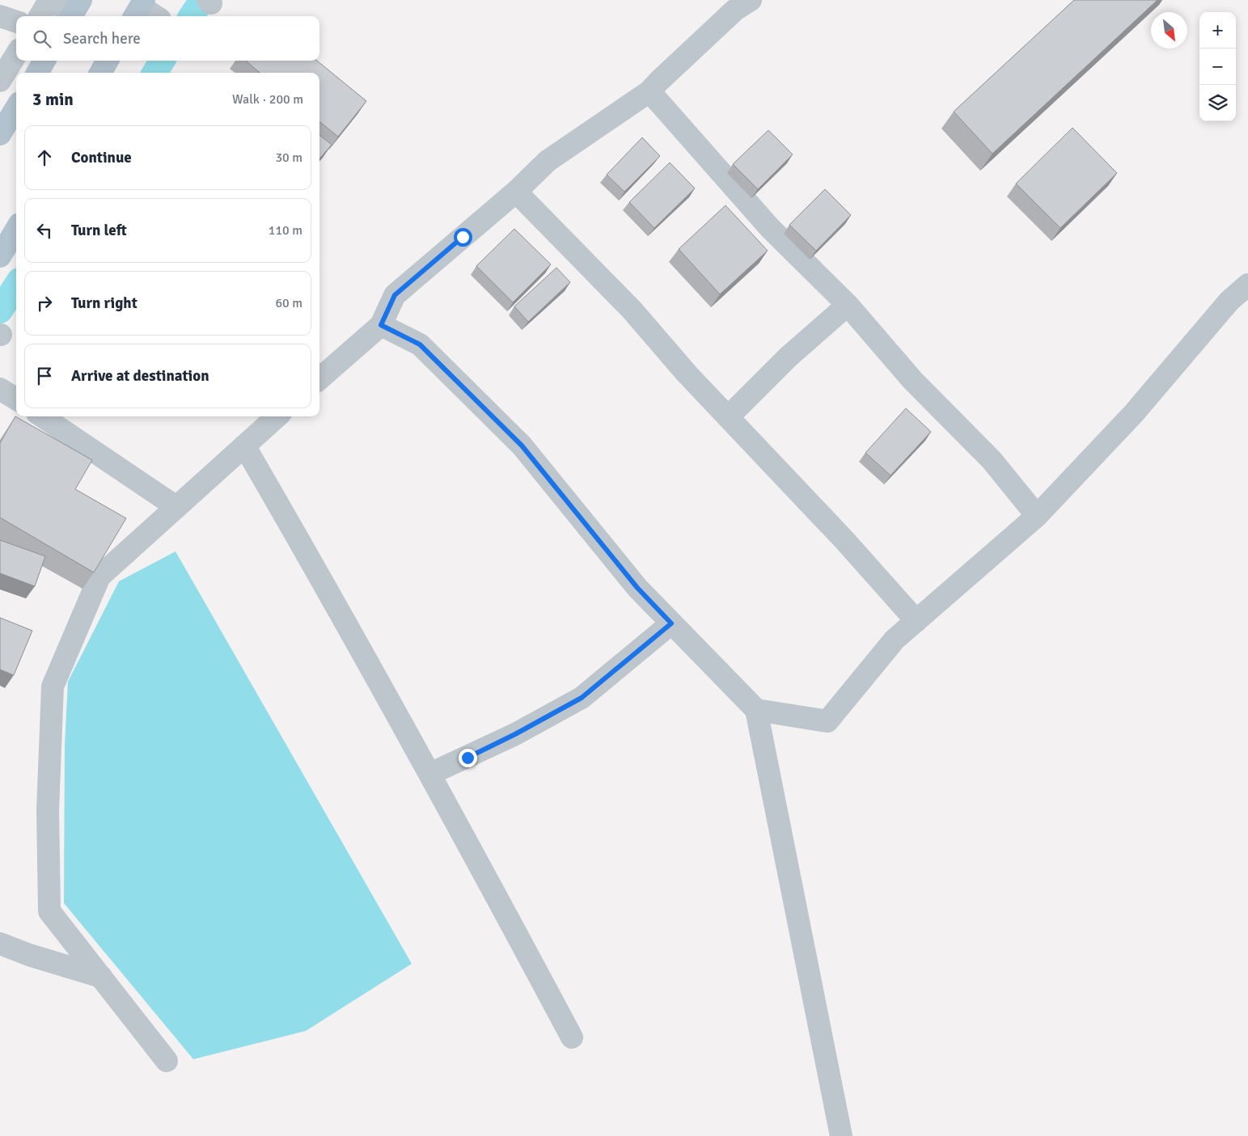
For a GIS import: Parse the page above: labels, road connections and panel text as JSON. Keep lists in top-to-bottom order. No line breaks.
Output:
{"north":"bottom right","page":{"map_buttons":["+","−"],"search":"Search here","heading":["3 min","Walk · 200 m"],"list":[["Continue","30 m"],["Turn left","110 m"],["Turn right","60 m"],"Arrive at destination"]}}
